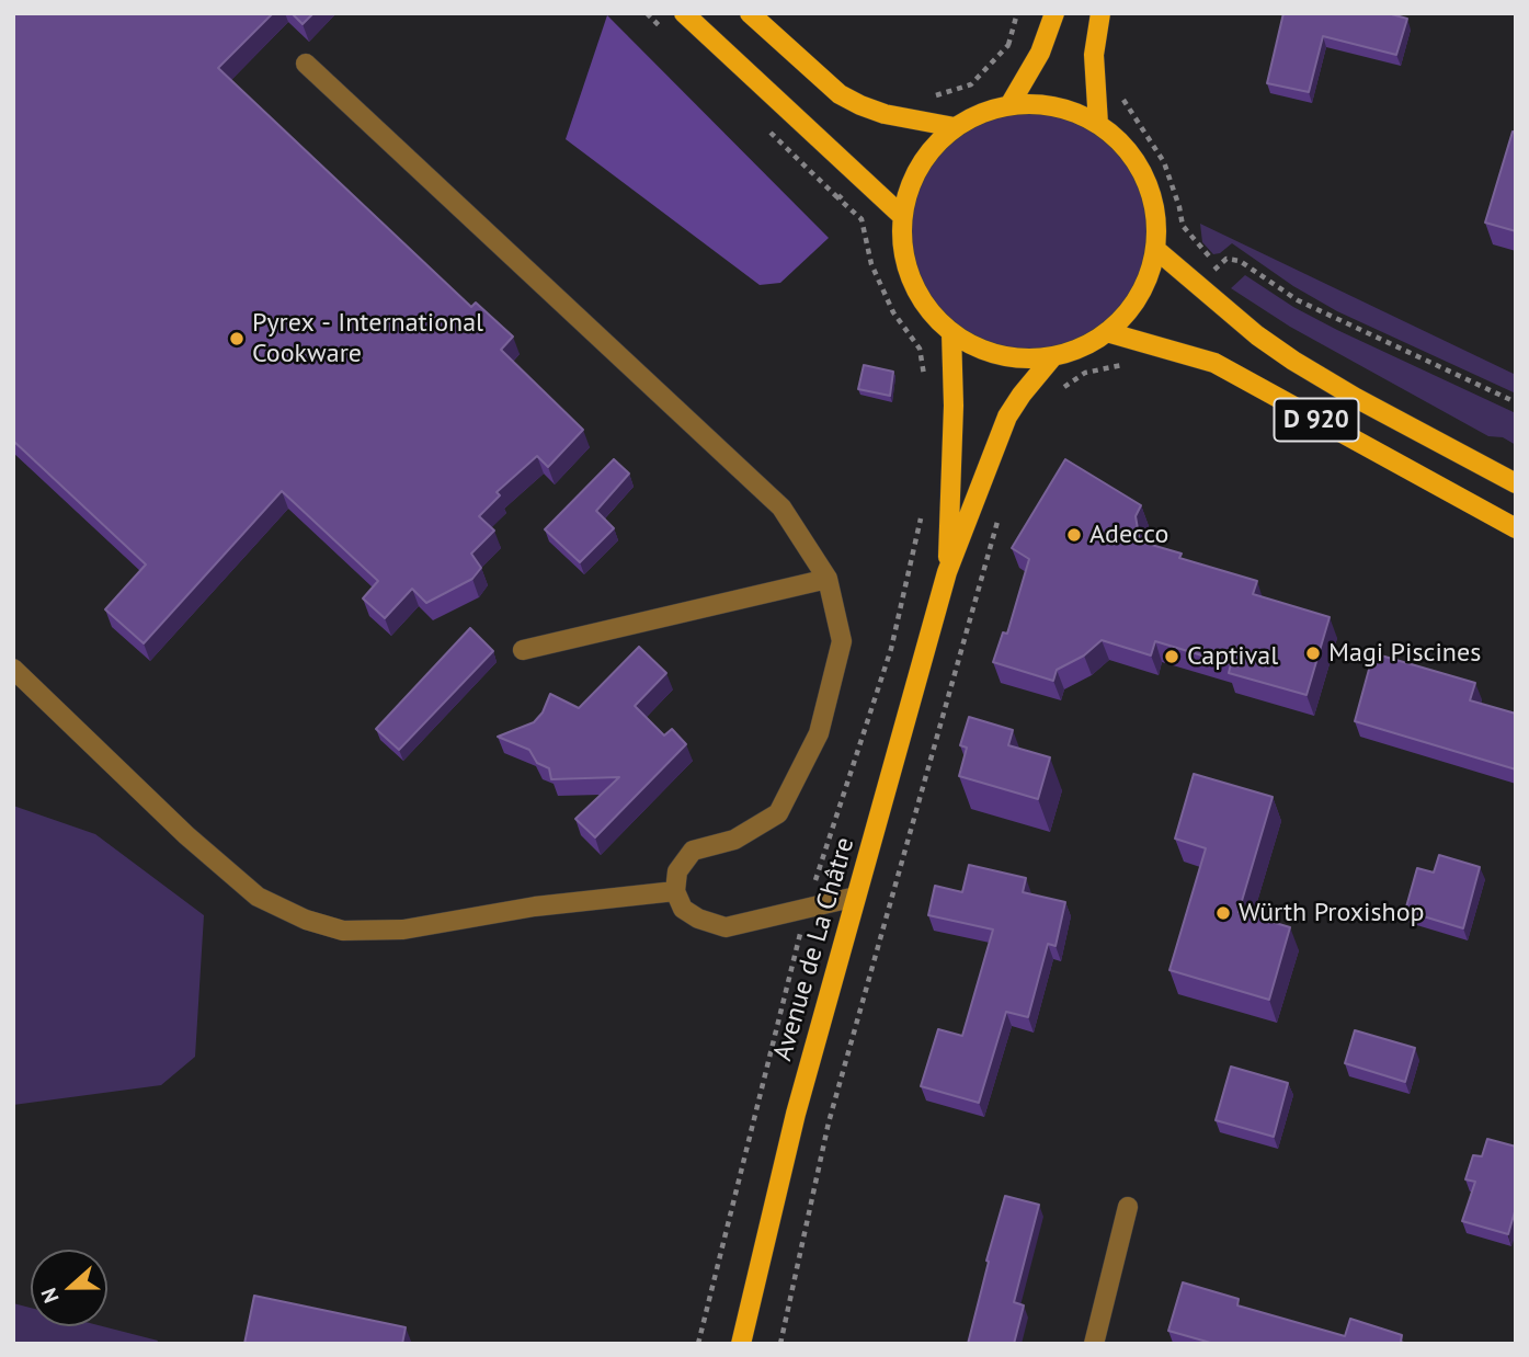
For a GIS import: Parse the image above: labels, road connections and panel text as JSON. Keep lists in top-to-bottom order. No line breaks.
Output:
{"streets":{"main road":["D 920","Avenue de La Châtre"]},"crossings":[["D 920","Avenue de La Châtre"]],"places":["Pyrex - International Cookware","Adecco","Magi Piscines","Captival","Würth Proxishop"],"north":"left"}
